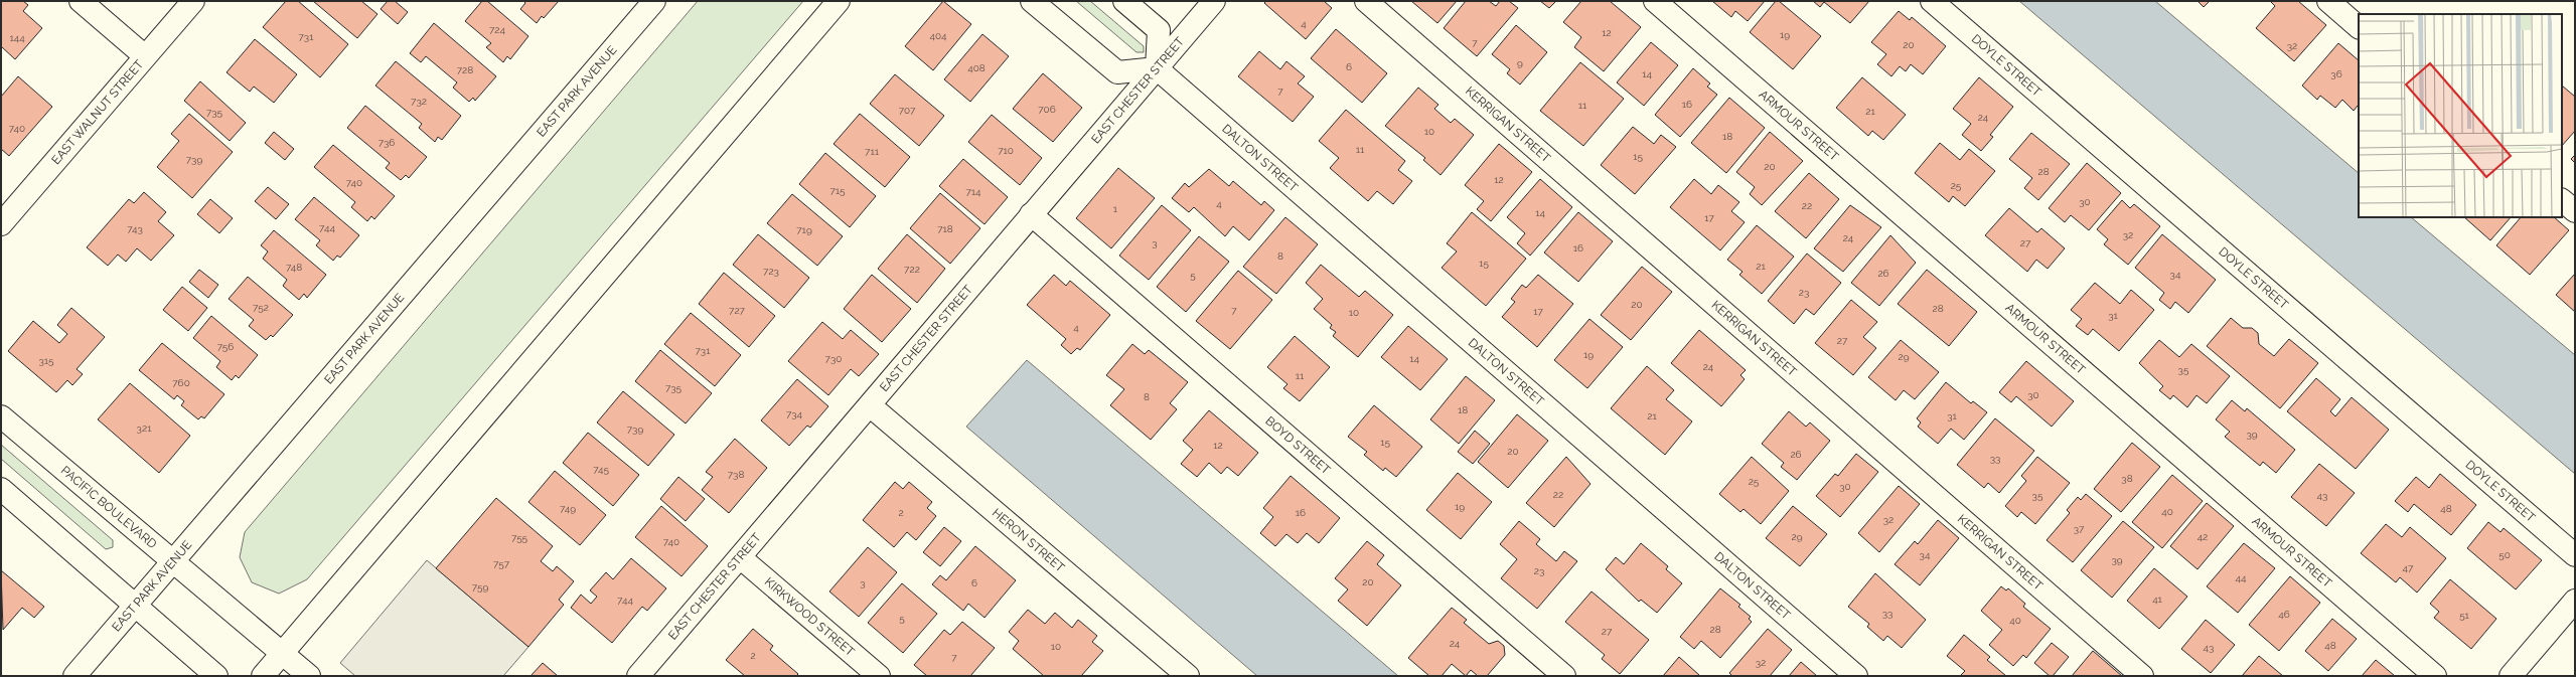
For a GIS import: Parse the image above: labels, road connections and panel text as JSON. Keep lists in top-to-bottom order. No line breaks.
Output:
{"streets":{"main road":["DOYLE STREET","EAST CHESTER STREET","EAST PARK AVENUE","EAST WALNUT STREET","KERRIGAN STREET","ARMOUR STREET","DALTON STREET","BOYD STREET","PACIFIC BOULEVARD","HERON STREET","KIRKWOOD STREET"]},"crossings":[["EAST CHESTER STREET","DALTON STREET"],["EAST CHESTER STREET","BOYD STREET"],["EAST CHESTER STREET","HERON STREET"],["EAST CHESTER STREET","KIRKWOOD STREET"],["EAST PARK AVENUE","PACIFIC BOULEVARD"]],"house_numbers":["4","724","12","19","404","731","144","7","20","32","9","6","408","728","14","36","7","732","16","11","706","707","21","735","24","740","10","18","736","11","710","711","15","739","20","28","12","740","25","715","714","30","4","22","1","14","17","744","743","718","719","32","24","3","27","16","8","15","21","748","722","723","26","34","5","23","20","752","28","727","7","17","10","31","4","27","756","731","19","29","730","14","315","24","35","11","760","735","30","8","18","734","21","31","321","739","39","15","12","20","26","33","745","738","38","25","30","22","35","43","19","749","48","40","2","16","32","37","29","42","755","740","34","50","39","757","47","23","44","20","3","6","759","41","744","33","46","51","5","40","28","27","24","48","10","43","2","7","32"]}
